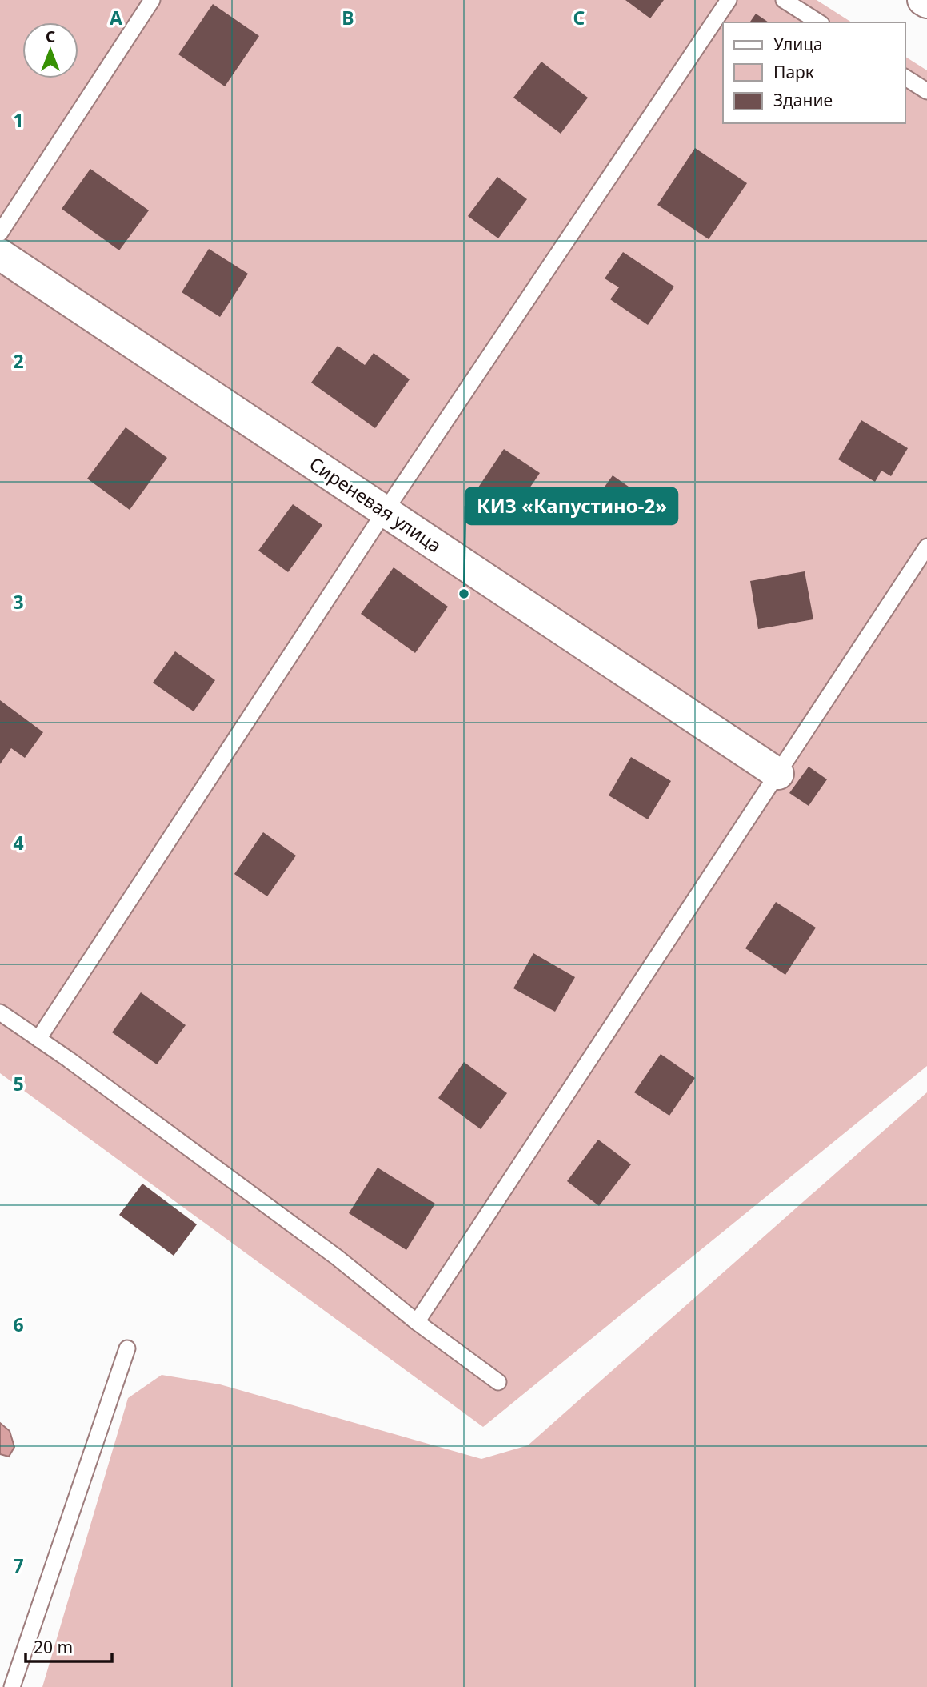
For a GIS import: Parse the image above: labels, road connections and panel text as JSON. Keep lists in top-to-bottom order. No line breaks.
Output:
{"streets":{"street":["Сиреневая улица"]},"places":["КИЗ «Капустино-2»"],"legend":["Улица","Парк","Здание"],"scale_bar":"20 m","north":"top","grid":{"columns":["A","B","C"],"rows":["1","2","3","4","5","6","7"]}}
